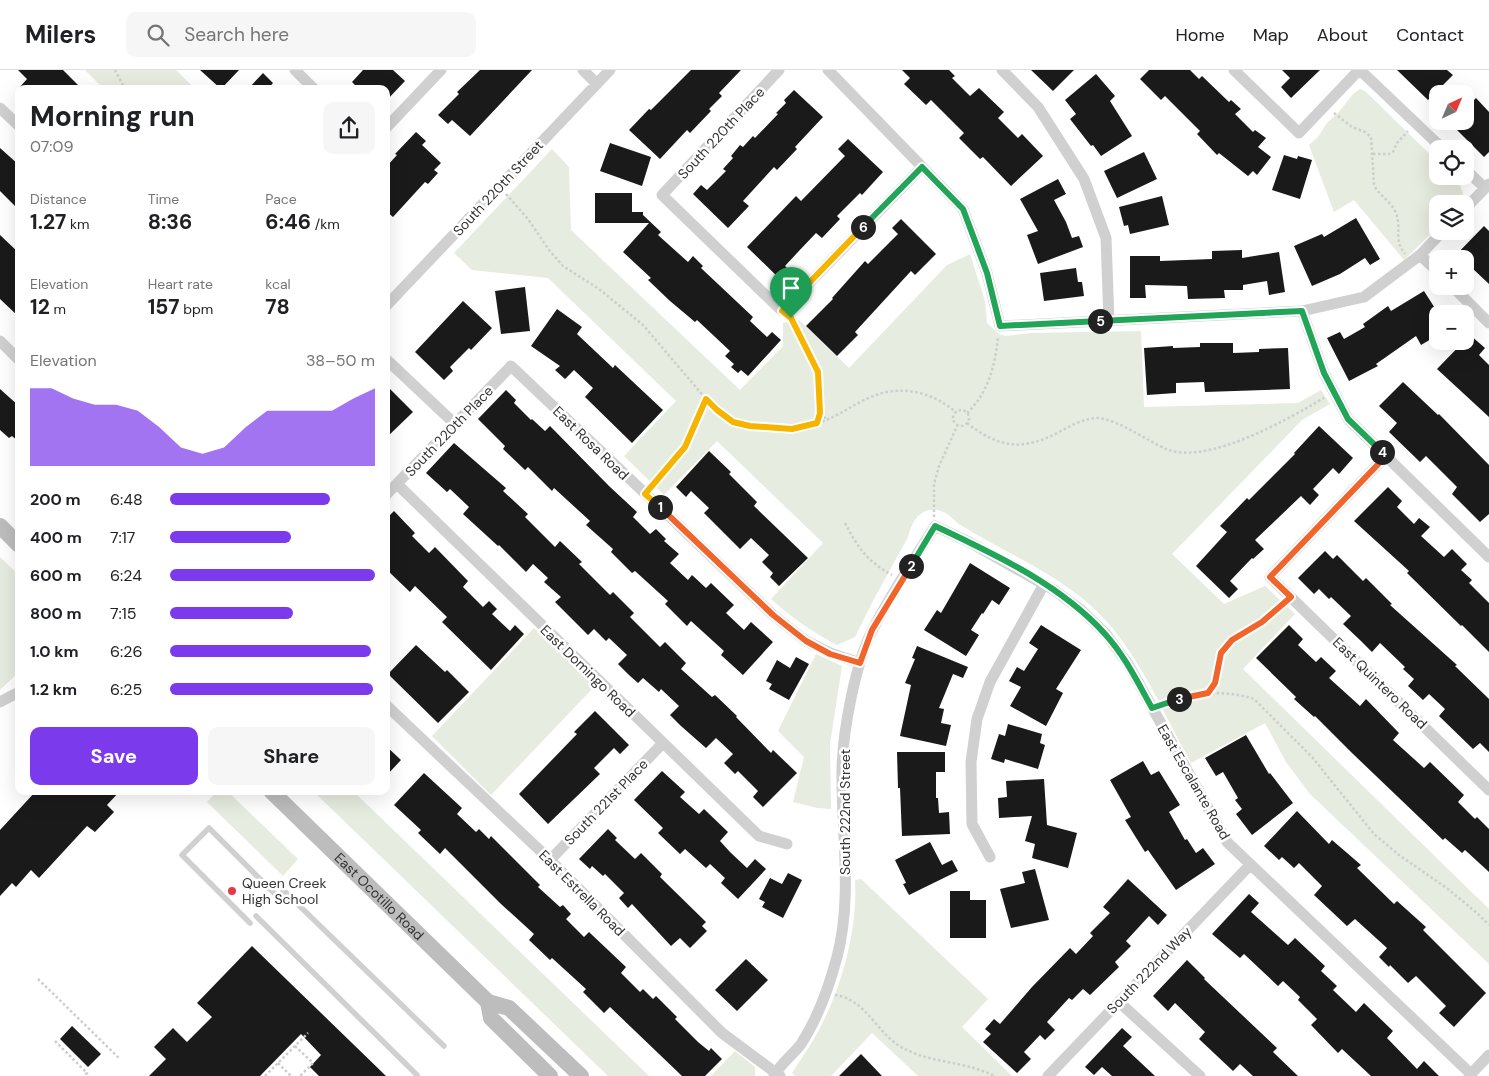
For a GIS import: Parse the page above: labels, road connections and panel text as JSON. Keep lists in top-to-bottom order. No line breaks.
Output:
{"streets":{"main road":["East Ocotillo Road"],"street":["South 220th Place","South 220th Street","East Rosa Road","East Domingo Road","East Quintero Road","East Escalante Road","South 221st Place","South 222nd Street","East Estrella Road","South 222nd Way"]},"crossings":[["South 220th Place","East Rosa Road"],["South 220th Place","East Domingo Road"],["East Rosa Road","South 222nd Street"],["East Domingo Road","South 221st Place"],["East Escalante Road","South 222nd Street"],["East Escalante Road","South 222nd Way"],["South 221st Place","East Estrella Road"],["South 222nd Street","East Estrella Road"]],"places":["Queen Creek High School"],"north":"top right","page":{"header":"Milers","search":"Search here","nav":["Home","Map","About","Contact"],"map_buttons":["+","−"],"heading":["Morning run","07:09"],"stats":[["Distance","1.27 km"],["Time","8:36"],["Pace","6:46 /km"],["Elevation","12 m"],["Heart rate","157 bpm"],["kcal","78"]],"pins":["6","5","4","1","2","3"],"chart":["Elevation","38–50 m"],"list":[{"name":"200 m","note":"6:48"},{"name":"400 m","note":"7:17"},{"name":"600 m","note":"6:24"},{"name":"800 m","note":"7:15"},{"name":"1.0 km","note":"6:26"},{"name":"1.2 km","note":"6:25"}],"buttons":["Save","Share"]}}
